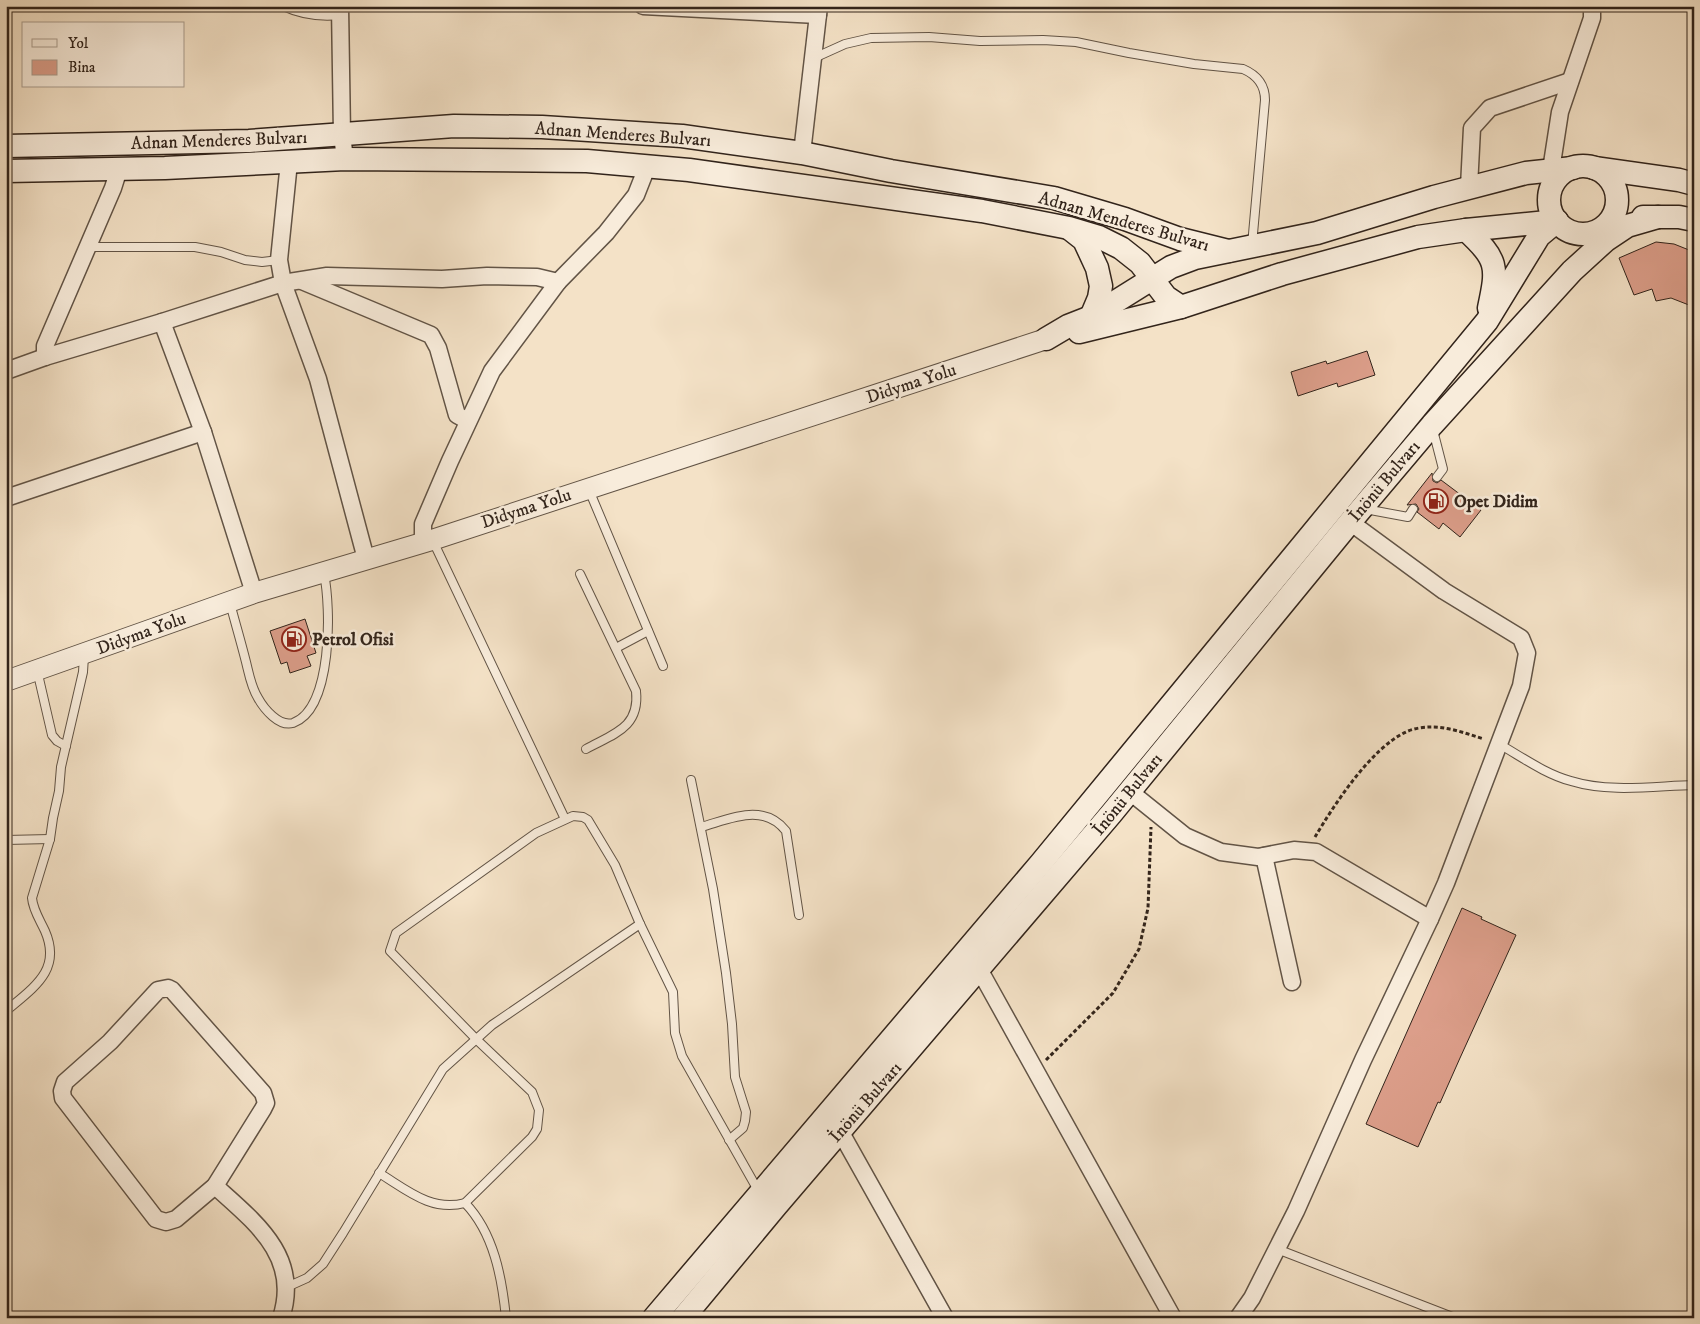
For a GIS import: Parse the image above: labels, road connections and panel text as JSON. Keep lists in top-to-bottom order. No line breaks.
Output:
{"streets":{"main road":["Adnan Menderes Bulvarı","İnönü Bulvarı"],"street":["Didyma Yolu"]},"places":{"fuel station":["Opet Didim","Petrol Ofisi"]},"legend":["Yol","Bina"]}
